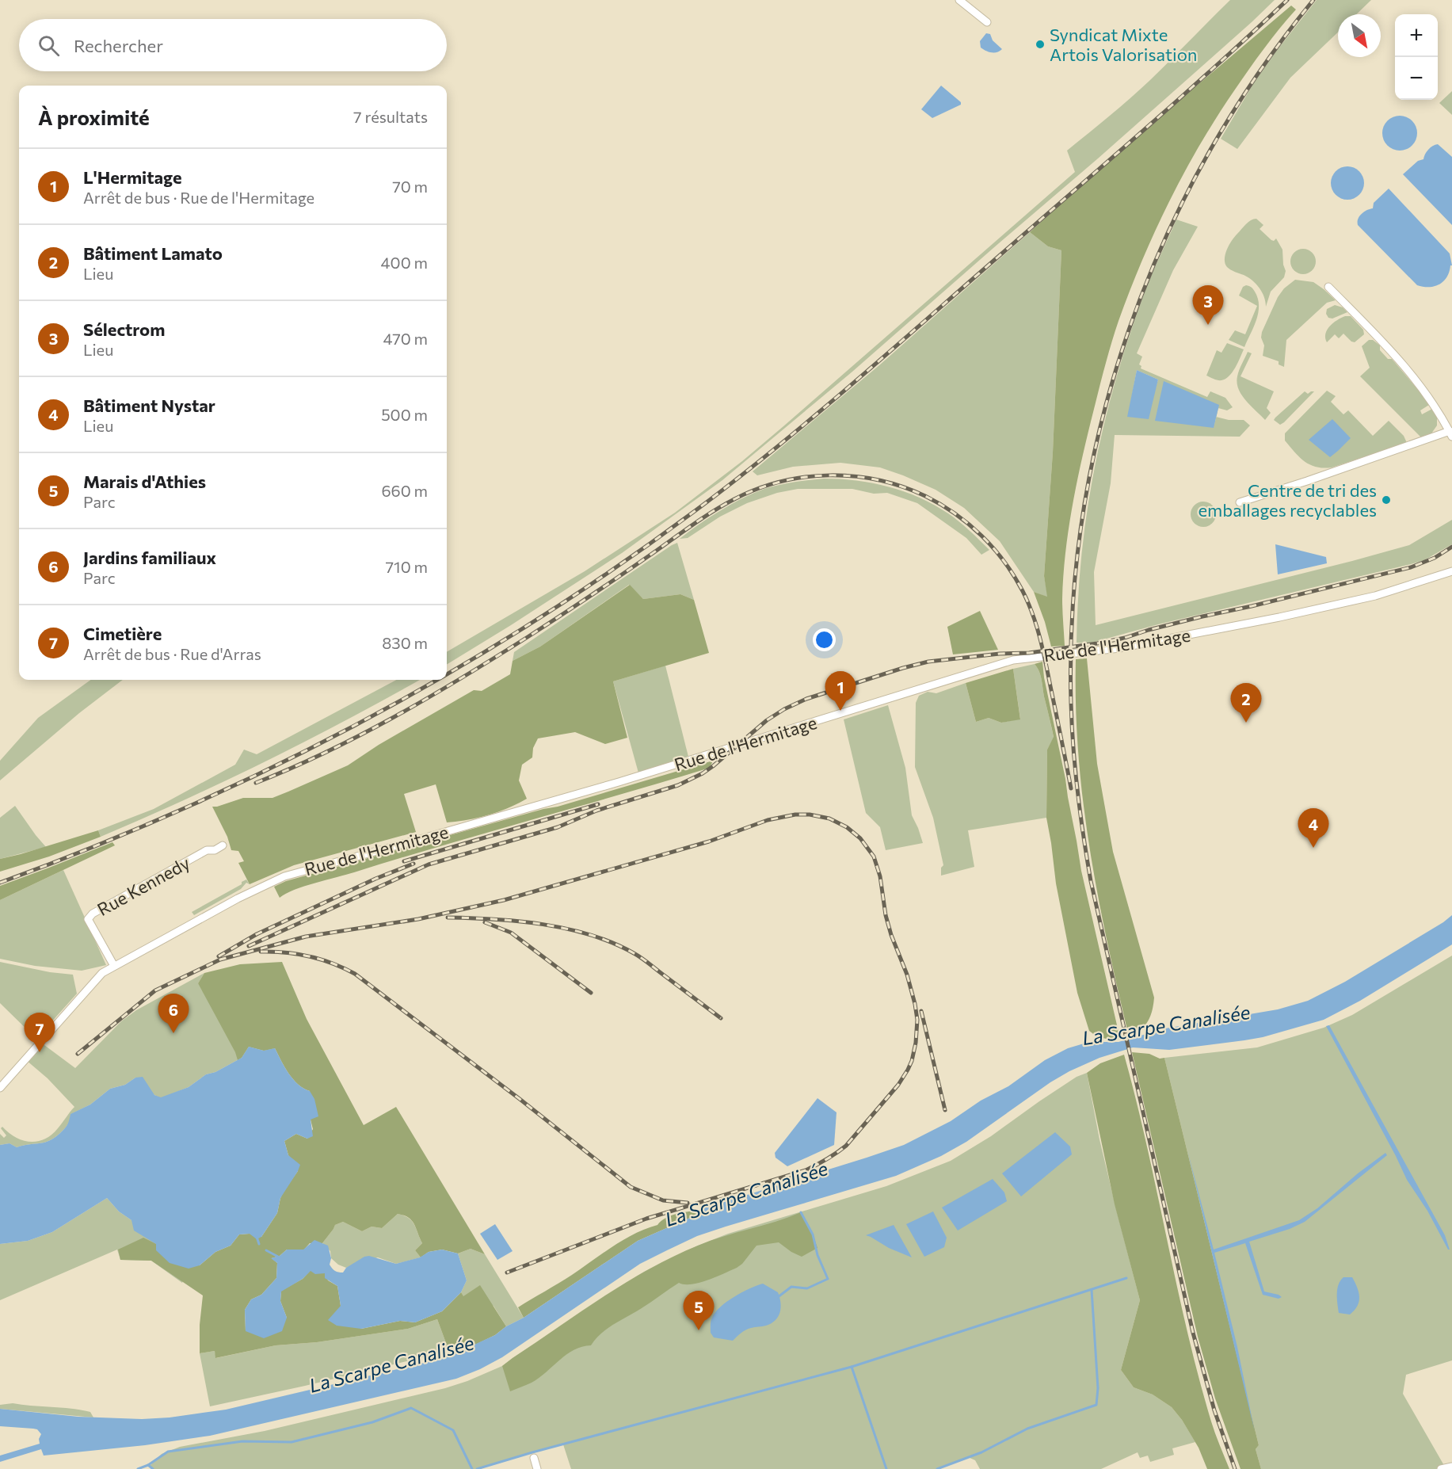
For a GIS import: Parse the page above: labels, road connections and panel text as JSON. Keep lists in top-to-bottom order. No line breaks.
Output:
{"streets":{"street":["Rue de l'Hermitage","Rue Kennedy"]},"crossings":[["Rue de l'Hermitage","Rue Kennedy"]],"water":["La Scarpe Canalisée"],"places":["Syndicat Mixte Artois Valorisation","Centre de tri des emballages recyclables"],"north":"bottom right","page":{"map_buttons":["+","−"],"search":"Rechercher","heading":["À proximité","7 résultats"],"list":[{"mark":"1","name":"L'Hermitage","note":"Arrêt de bus · Rue de l'Hermitage","value":"70 m"},{"mark":"2","name":"Bâtiment Lamato","note":"Lieu","value":"400 m"},{"mark":"3","name":"Sélectrom","note":"Lieu","value":"470 m"},{"mark":"4","name":"Bâtiment Nystar","note":"Lieu","value":"500 m"},{"mark":"5","name":"Marais d'Athies","note":"Parc","value":"660 m"},{"mark":"6","name":"Jardins familiaux","note":"Parc","value":"710 m"},{"mark":"7","name":"Cimetière","note":"Arrêt de bus · Rue d'Arras","value":"830 m"}],"pins":["3","1","2","4","6","7","5"]}}
